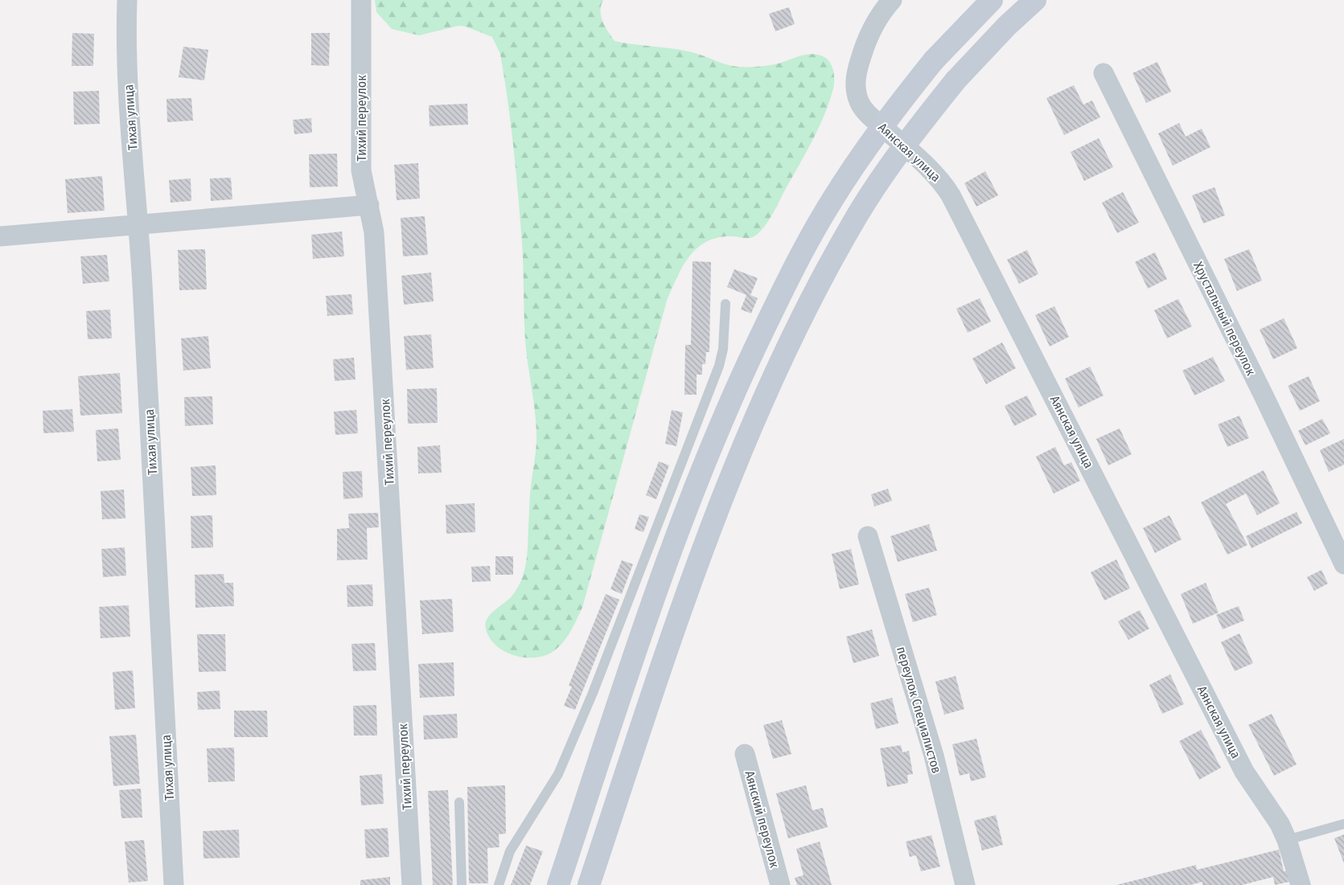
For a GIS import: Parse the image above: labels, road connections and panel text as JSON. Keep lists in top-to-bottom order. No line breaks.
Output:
{"streets":{"street":["Тихая улица","Тихий переулок","Аянская улица","Хрустальный переулок","переулок Специалистов","Аянский переулок"]}}
